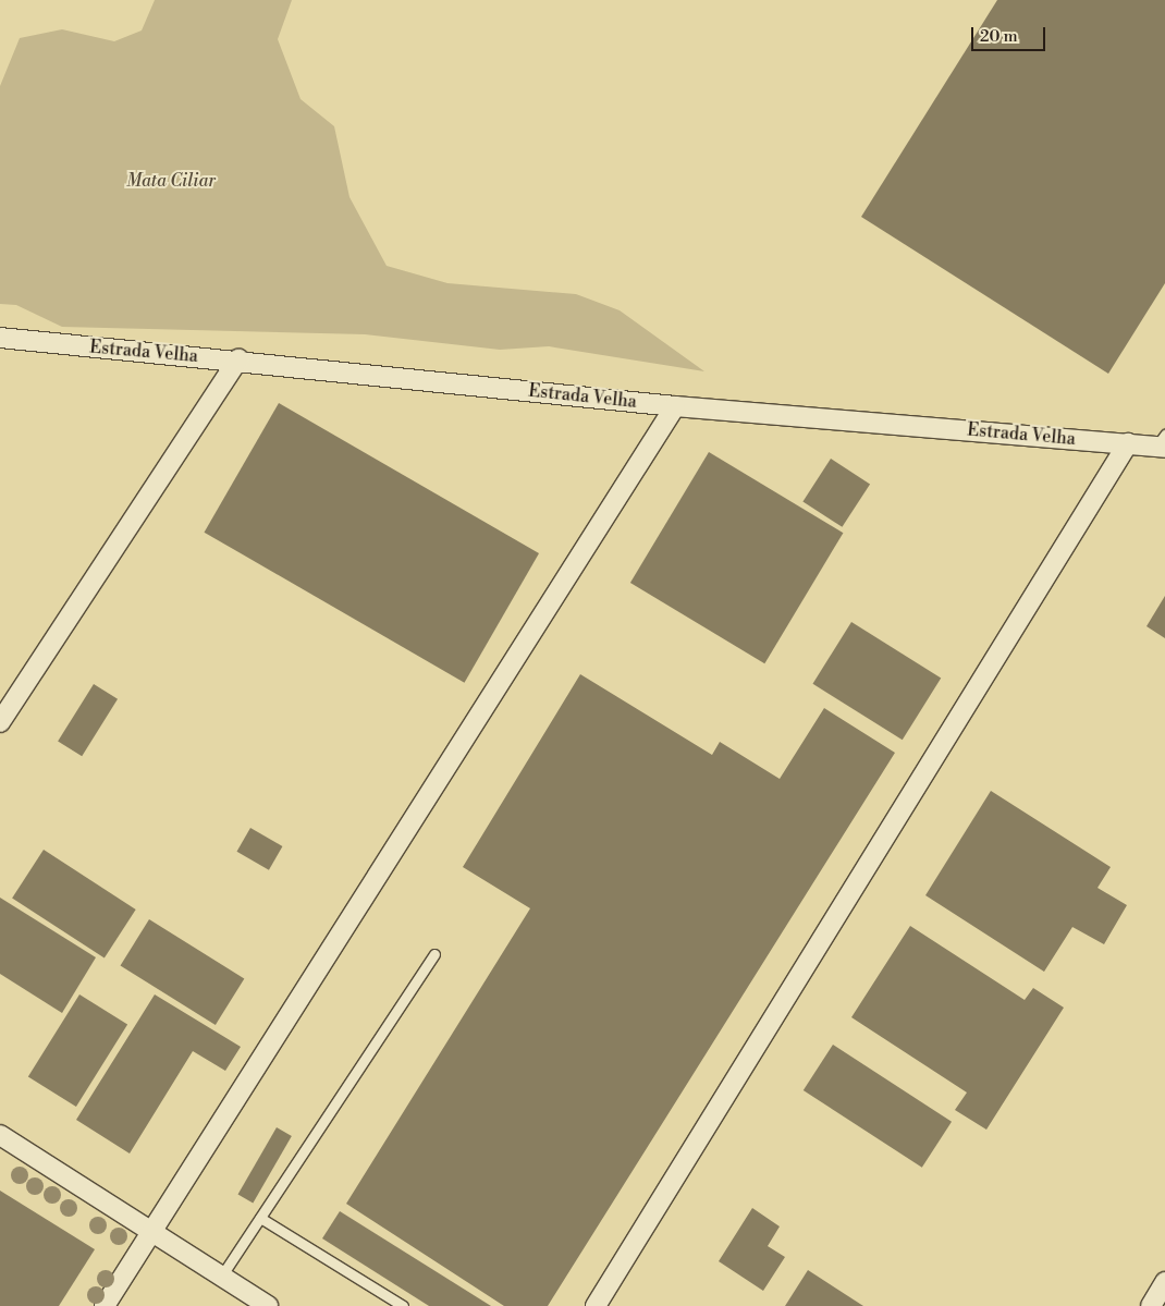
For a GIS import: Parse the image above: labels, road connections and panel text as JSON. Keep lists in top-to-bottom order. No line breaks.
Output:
{"streets":{"street":["Estrada Velha"]},"parks":["Mata Ciliar"],"scale_bar":"20 m"}
